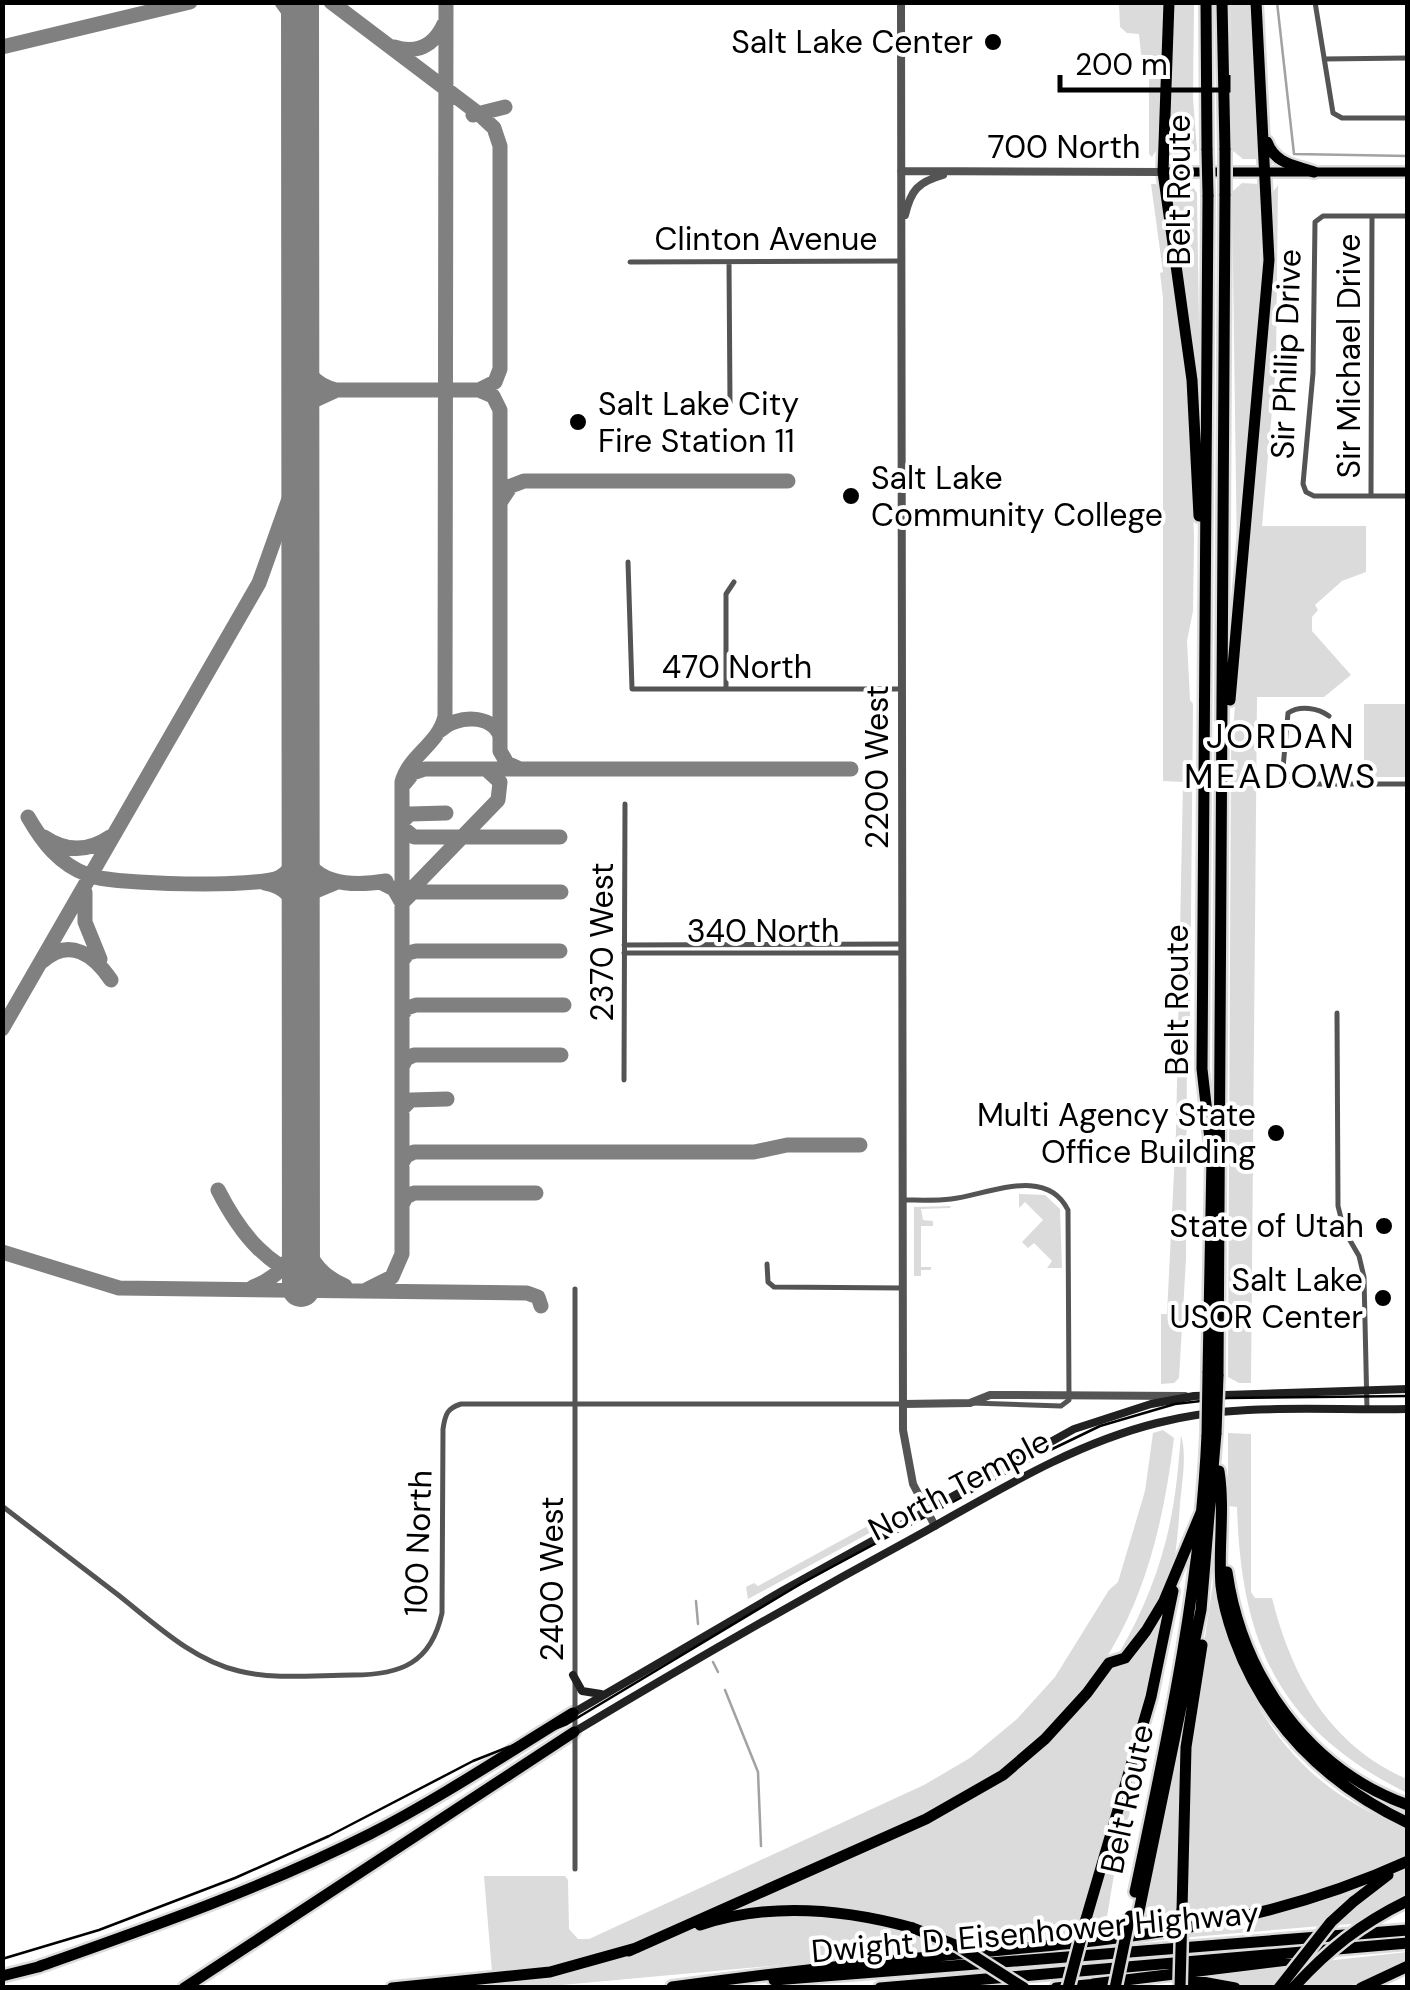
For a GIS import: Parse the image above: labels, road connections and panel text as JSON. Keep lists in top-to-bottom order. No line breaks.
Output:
{"streets":{"highway":["Belt Route","Dwight D. Eisenhower Highway"],"main road":["700 North","North Temple"],"street":["Clinton Avenue","Sir Philip Drive","Sir Michael Drive","470 North","2200 West","340 North","2370 West","100 North","2400 West"]},"crossings":[["700 North","2200 West"],["Clinton Avenue","2200 West"],["Sir Philip Drive","Sir Michael Drive"],["470 North","2200 West"],["2200 West","340 North"],["2200 West","North Temple"],["340 North","2370 West"],["North Temple","100 North"],["North Temple","2400 West"]],"districts":["JORDAN MEADOWS"],"places":["Salt Lake Center","Salt Lake City Fire Station 11","Salt Lake Community College","Multi Agency State Office Building","State of Utah","Salt Lake USOR Center"],"scale_bar":"200 m"}
